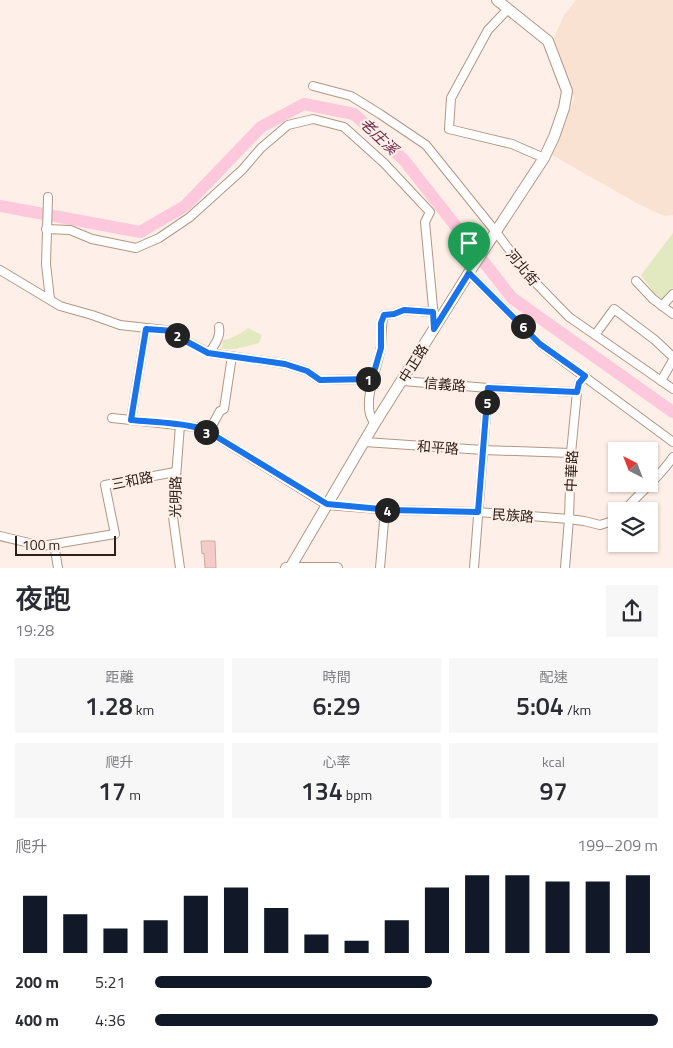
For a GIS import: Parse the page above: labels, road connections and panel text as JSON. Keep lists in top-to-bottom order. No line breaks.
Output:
{"streets":{"street":["河北街","中正路","信義路","和平路","中華路","三和路","光明路","民族路"]},"crossings":[["河北街","中正路"],["中正路","信義路"],["中正路","和平路"],["中正路","民族路"],["信義路","中華路"],["和平路","中華路"],["中華路","民族路"],["三和路","光明路"],["光明路","民族路"]],"water":["老庄溪"],"scale_bar":"100 m","north":"top left","page":{"pins":["6","2","1","5","3","4"],"scale":"100 m","heading":["夜跑","19:28"],"stats":[["距離","1.28 km"],["時間","6:29"],["配速","5:04 /km"],["爬升","17 m"],["心率","134 bpm"],["kcal","97"]],"chart":["爬升","199–209 m"],"list":[{"name":"200 m","note":"5:21"},{"name":"400 m","note":"4:36"}]}}
